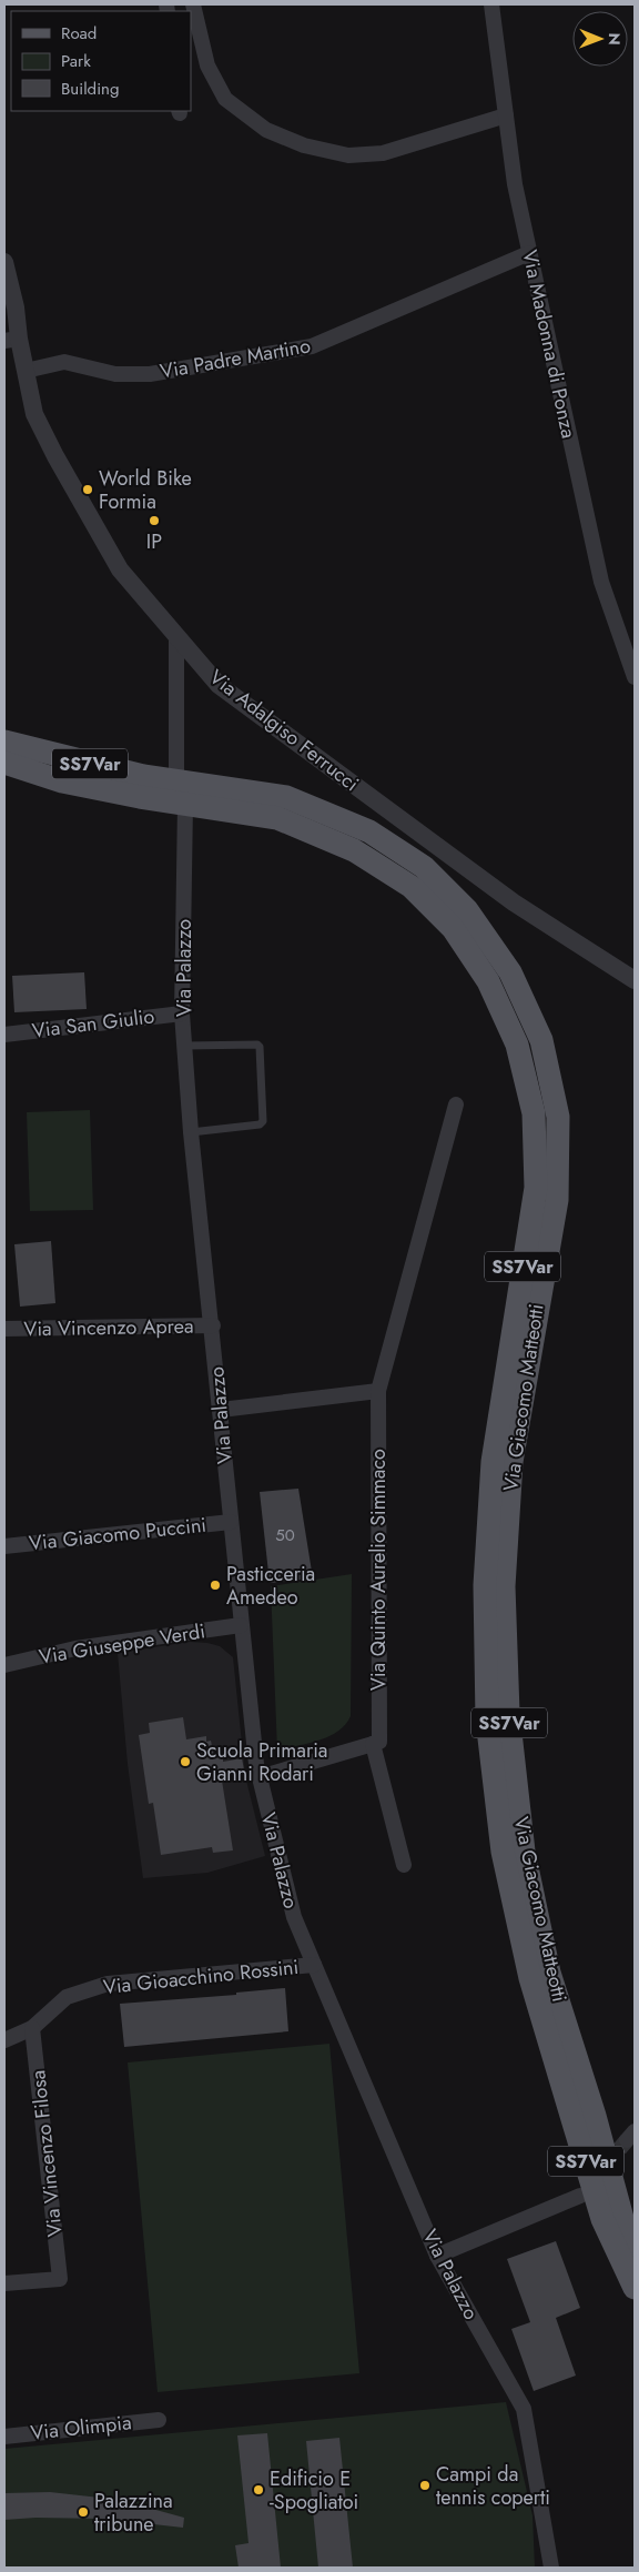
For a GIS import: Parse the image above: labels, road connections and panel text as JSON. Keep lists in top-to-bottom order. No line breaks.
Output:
{"streets":{"main road":["SS7Var","Via Giacomo Matteotti"],"street":["Via Madonna di Ponza","Via Padre Martino","Via Adalgiso Ferrucci","Via Palazzo","Via San Giulio","Via Vincenzo Aprea","Via Giacomo Puccini","Via Quinto Aurelio Simmaco","Via Giuseppe Verdi","Via Gioacchino Rossini","Via Vincenzo Filosa","Via Olimpia"]},"crossings":[["Via Madonna di Ponza","Via Padre Martino"],["Via Padre Martino","Via Adalgiso Ferrucci"],["Via Palazzo","Via San Giulio"],["Via Palazzo","Via Vincenzo Aprea"],["Via Palazzo","Via Giacomo Matteotti"],["Via Palazzo","Via Giacomo Puccini"],["Via Palazzo","Via Giuseppe Verdi"],["Via Palazzo","Via Gioacchino Rossini"],["Via Gioacchino Rossini","Via Vincenzo Filosa"]],"places":["World Bike Formia","IP","Pasticceria Amedeo","Scuola Primaria Gianni Rodari","Campi da tennis coperti","Edificio E -Spogliatoi","Palazzina tribune"],"house_numbers":["50"],"legend":["Road","Park","Building"],"north":"right"}
